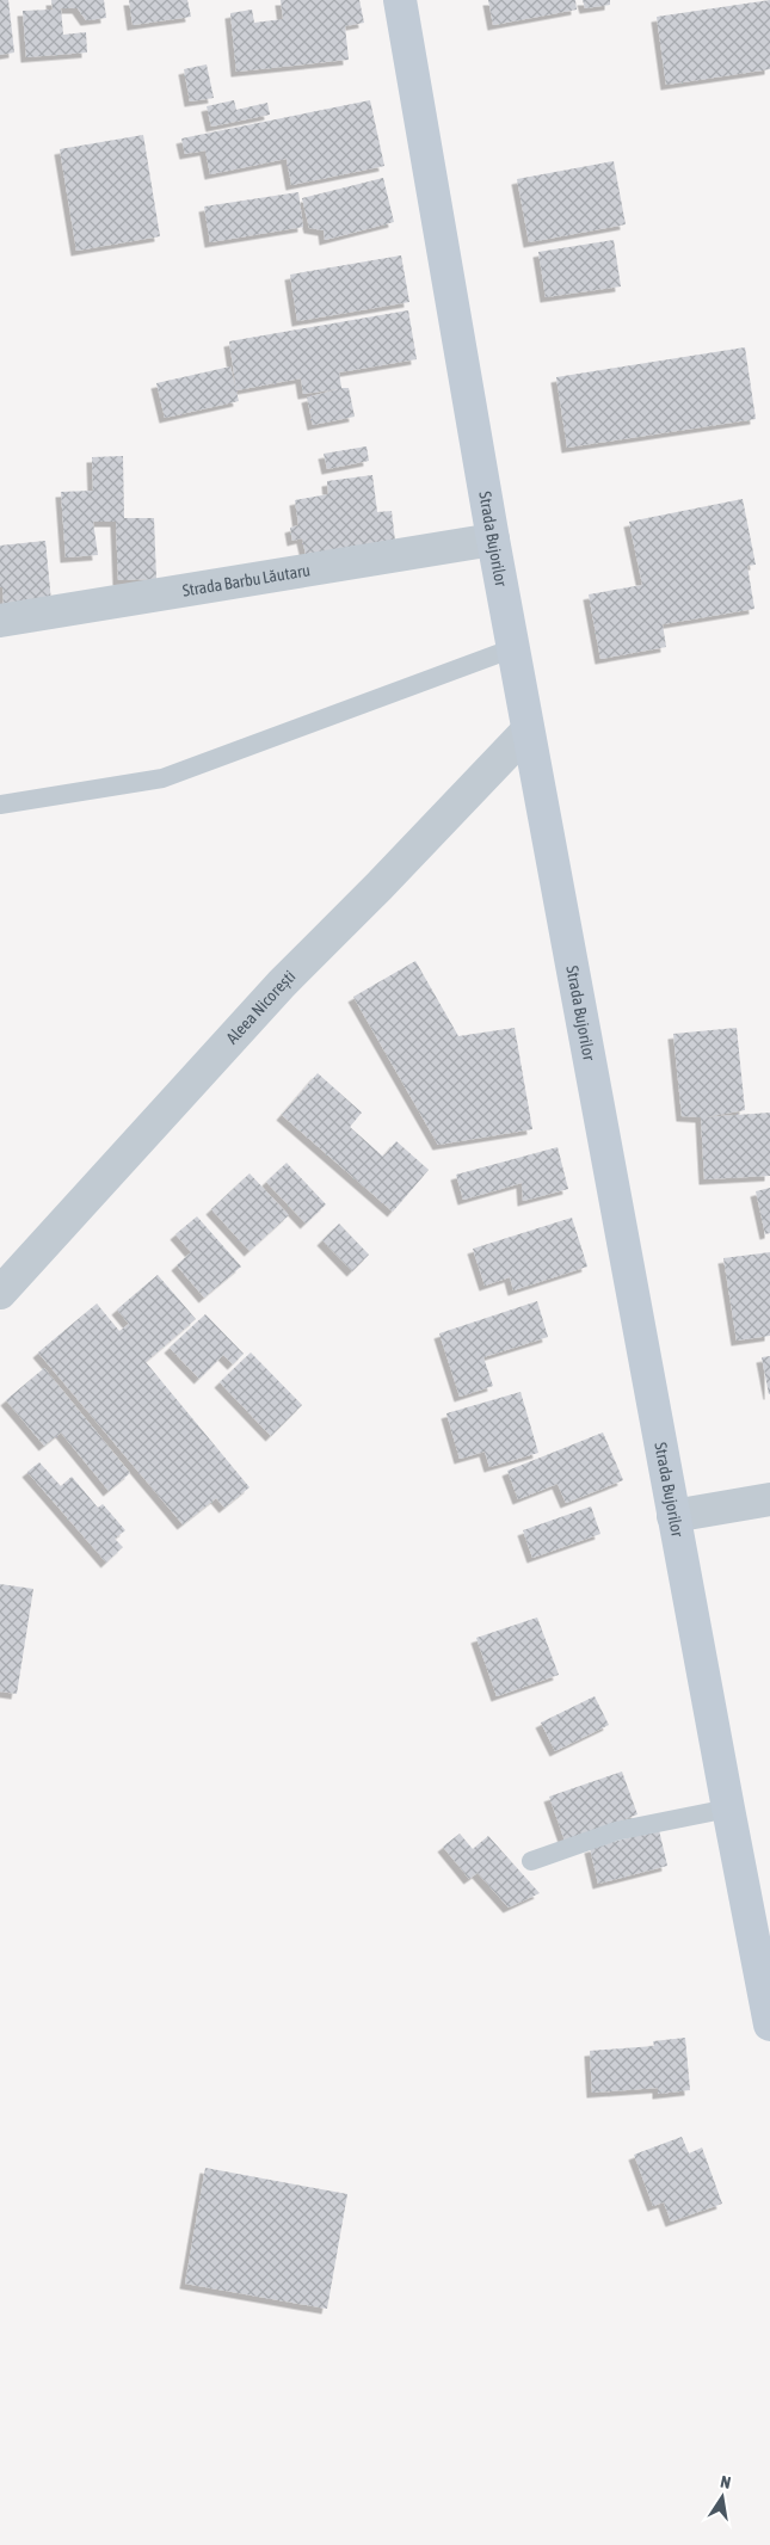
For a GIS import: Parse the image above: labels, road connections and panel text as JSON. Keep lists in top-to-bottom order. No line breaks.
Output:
{"streets":{"main road":["Strada Bujorilor"],"street":["Strada Barbu Lăutaru","Aleea Nicorești"]},"crossings":[["Strada Bujorilor","Strada Barbu Lăutaru"],["Strada Bujorilor","Aleea Nicorești"]],"north":"top"}
